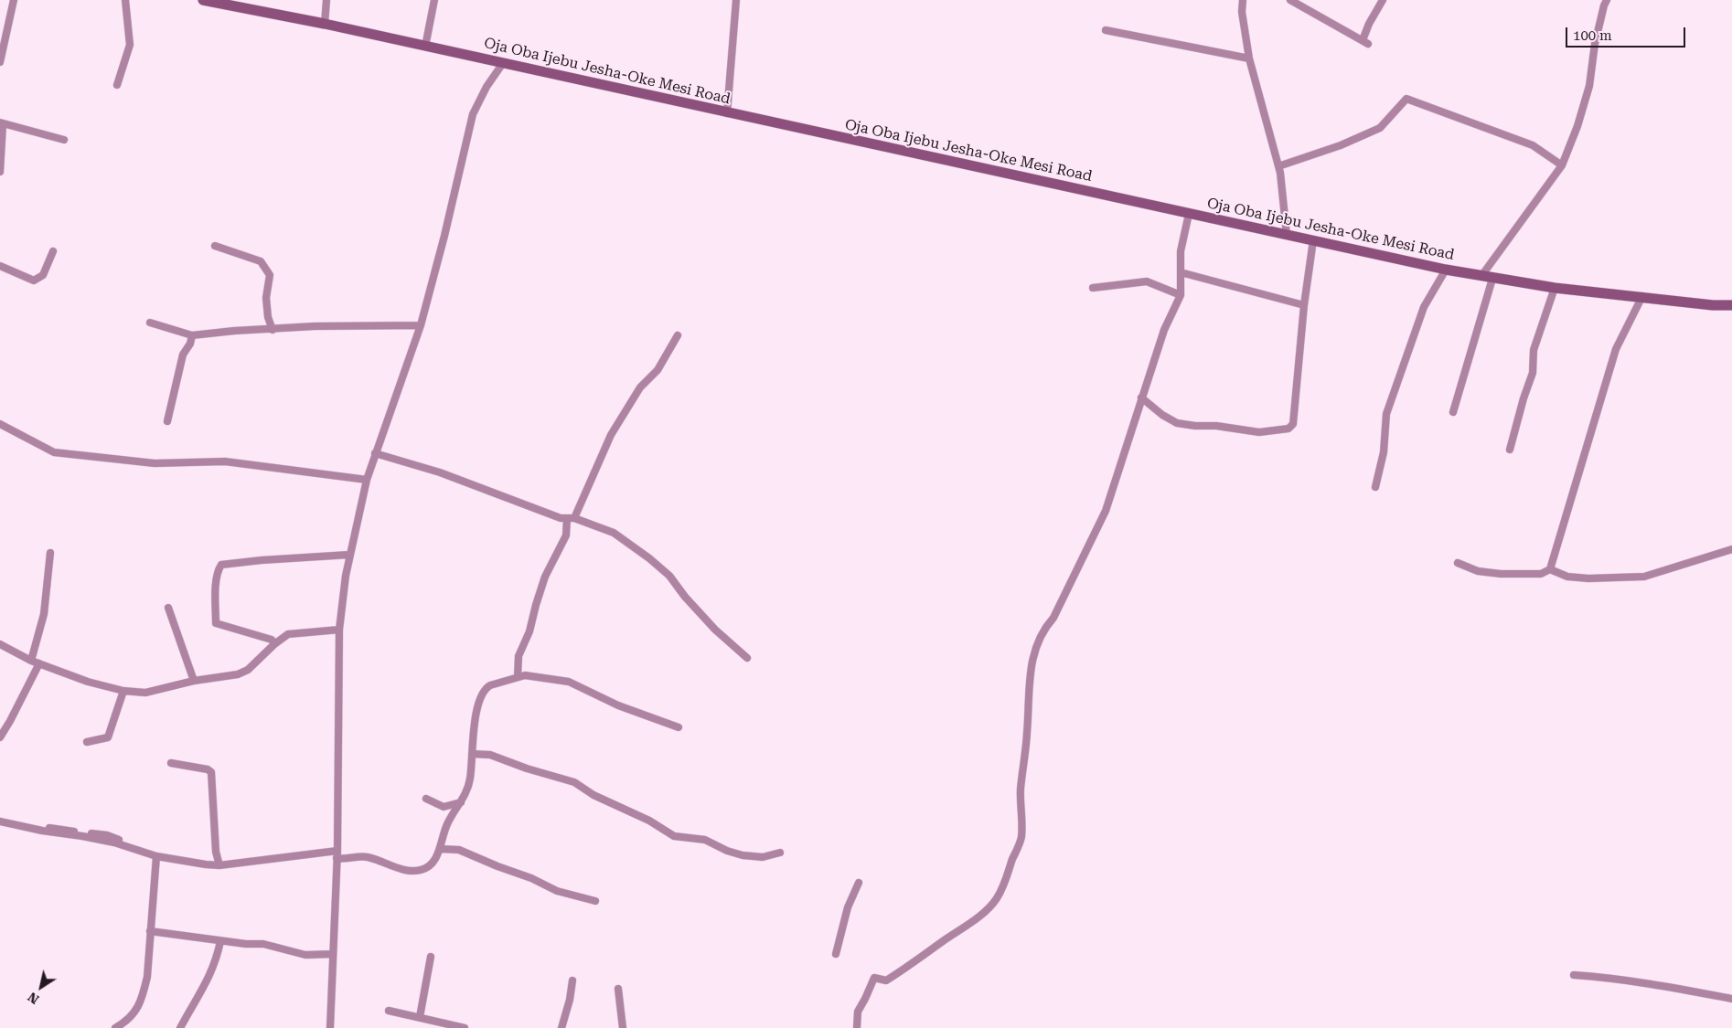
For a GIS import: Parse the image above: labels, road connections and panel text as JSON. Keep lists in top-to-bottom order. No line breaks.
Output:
{"streets":{"main road":["Oja Oba Ijebu Jesha-Oke Mesi Road"]},"scale_bar":"100 m","north":"bottom left"}
